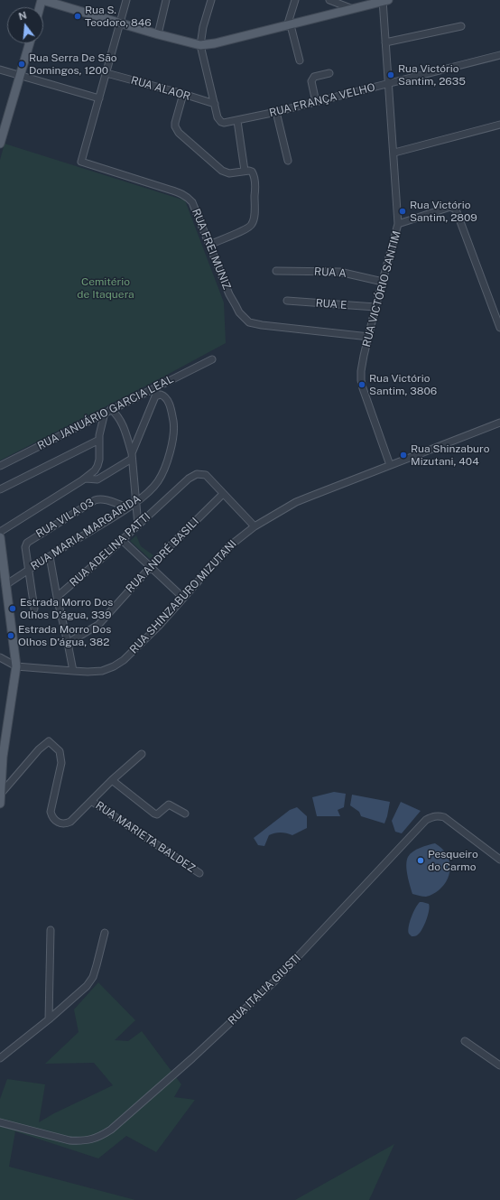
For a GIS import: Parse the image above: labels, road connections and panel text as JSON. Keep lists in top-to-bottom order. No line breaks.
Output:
{"streets":{"street":["RUA ALAOR","RUA FRANÇA VELHO","RUA FREI MUNIZ","RUA A","RUA VICTÓRIO SANTIM","RUA E","RUA JANUÁRIO GARCIA LEAL","RUA VILA 03","RUA MARIA MARGARIDA","RUA ADELINA PATTI","RUA ANDRÉ BASILI","RUA SHINZABURO MIZUTANI","RUA MARIETA BALDEZ","RUA ITALIA GIUSTI"]},"crossings":[["RUA ALAOR","RUA FRANÇA VELHO"],["RUA FRANÇA VELHO","RUA VICTÓRIO SANTIM"],["RUA FREI MUNIZ","RUA VICTÓRIO SANTIM"],["RUA A","RUA VICTÓRIO SANTIM"],["RUA VICTÓRIO SANTIM","RUA E"],["RUA VICTÓRIO SANTIM","RUA SHINZABURO MIZUTANI"],["RUA VILA 03","RUA MARIA MARGARIDA"],["RUA ADELINA PATTI","RUA ANDRÉ BASILI"]],"parks":["Cemitério de Itaquera"],"places":["Rua S. Teodoro, 846","Rua Serra De São Domingos, 1200","Rua Victório Santim, 2635","Rua Victório Santim, 2809","Rua Victório Santim, 3806","Rua Shinzaburo Mizutani, 404","Estrada Morro Dos Olhos D'água, 339","Estrada Morro Dos Olhos D'água, 382","Pesqueiro do Carmo"],"north":"top"}
